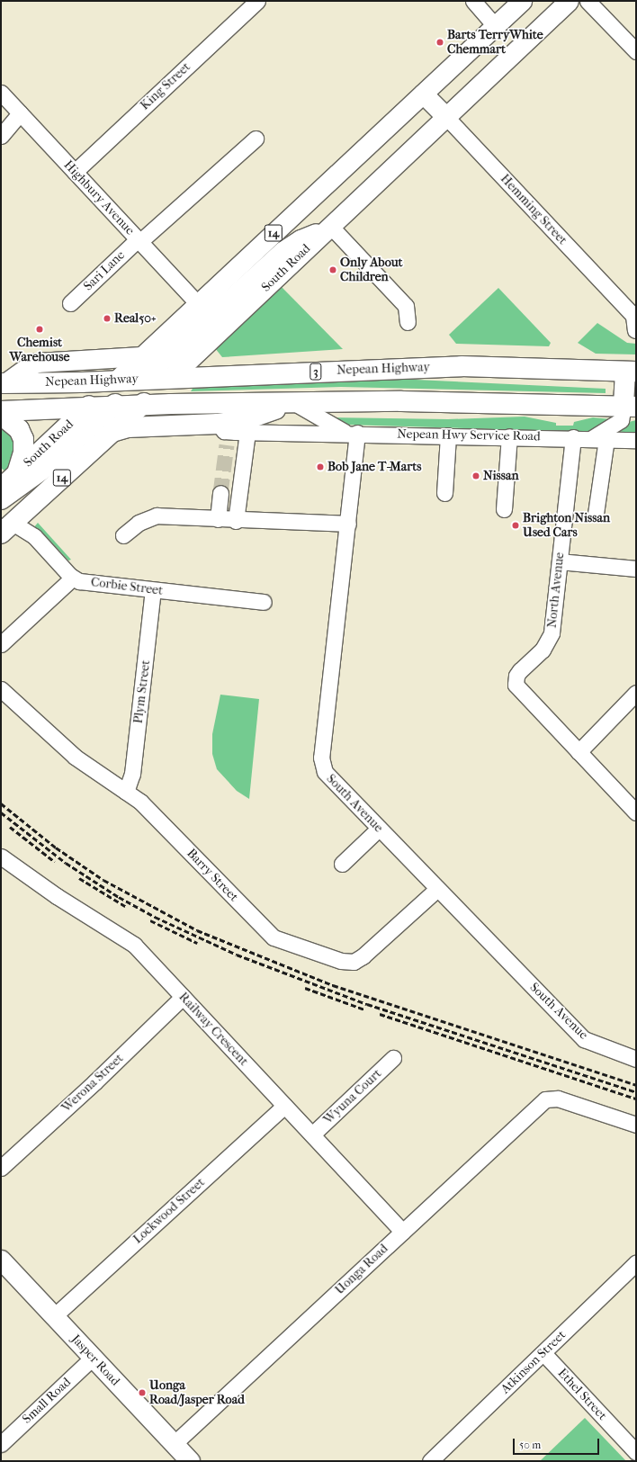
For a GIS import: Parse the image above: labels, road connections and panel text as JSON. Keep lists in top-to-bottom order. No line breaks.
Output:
{"streets":{"highway":["14","South Road","Nepean Highway","3"],"main road":["Hemming Street","Jasper Road"],"street":["King Street","Highbury Avenue","Sari Lane","Nepean Hwy Service Road","Corbie Street","North Avenue","Plym Street","South Avenue","Barry Street","Railway Crescent","Werona Street","Wyuna Court","Lockwood Street","Uonga Road","Atkinson Street","Ethel Street","Small Road"]},"crossings":[["King Street","Highbury Avenue"],["Highbury Avenue","South Road"],["Highbury Avenue","Sari Lane"],["Hemming Street","South Road"],["South Road","Nepean Highway"],["South Road","Corbie Street"],["Nepean Hwy Service Road","North Avenue"],["Nepean Hwy Service Road","South Avenue"],["Corbie Street","Plym Street"],["Plym Street","Barry Street"],["South Avenue","Barry Street"],["Railway Crescent","Werona Street"],["Railway Crescent","Wyuna Court"],["Railway Crescent","Lockwood Street"],["Railway Crescent","Uonga Road"],["Lockwood Street","Jasper Road"],["Uonga Road","Jasper Road"],["Jasper Road","Small Road"],["Atkinson Street","Ethel Street"]],"places":["Barts TerryWhite Chemmart","Only About Children","Real50+","Chemist Warehouse","Bob Jane T-Marts","Nissan","Brighton Nissan Used Cars","Uonga Road/Jasper Road"],"scale_bar":"50 m"}
